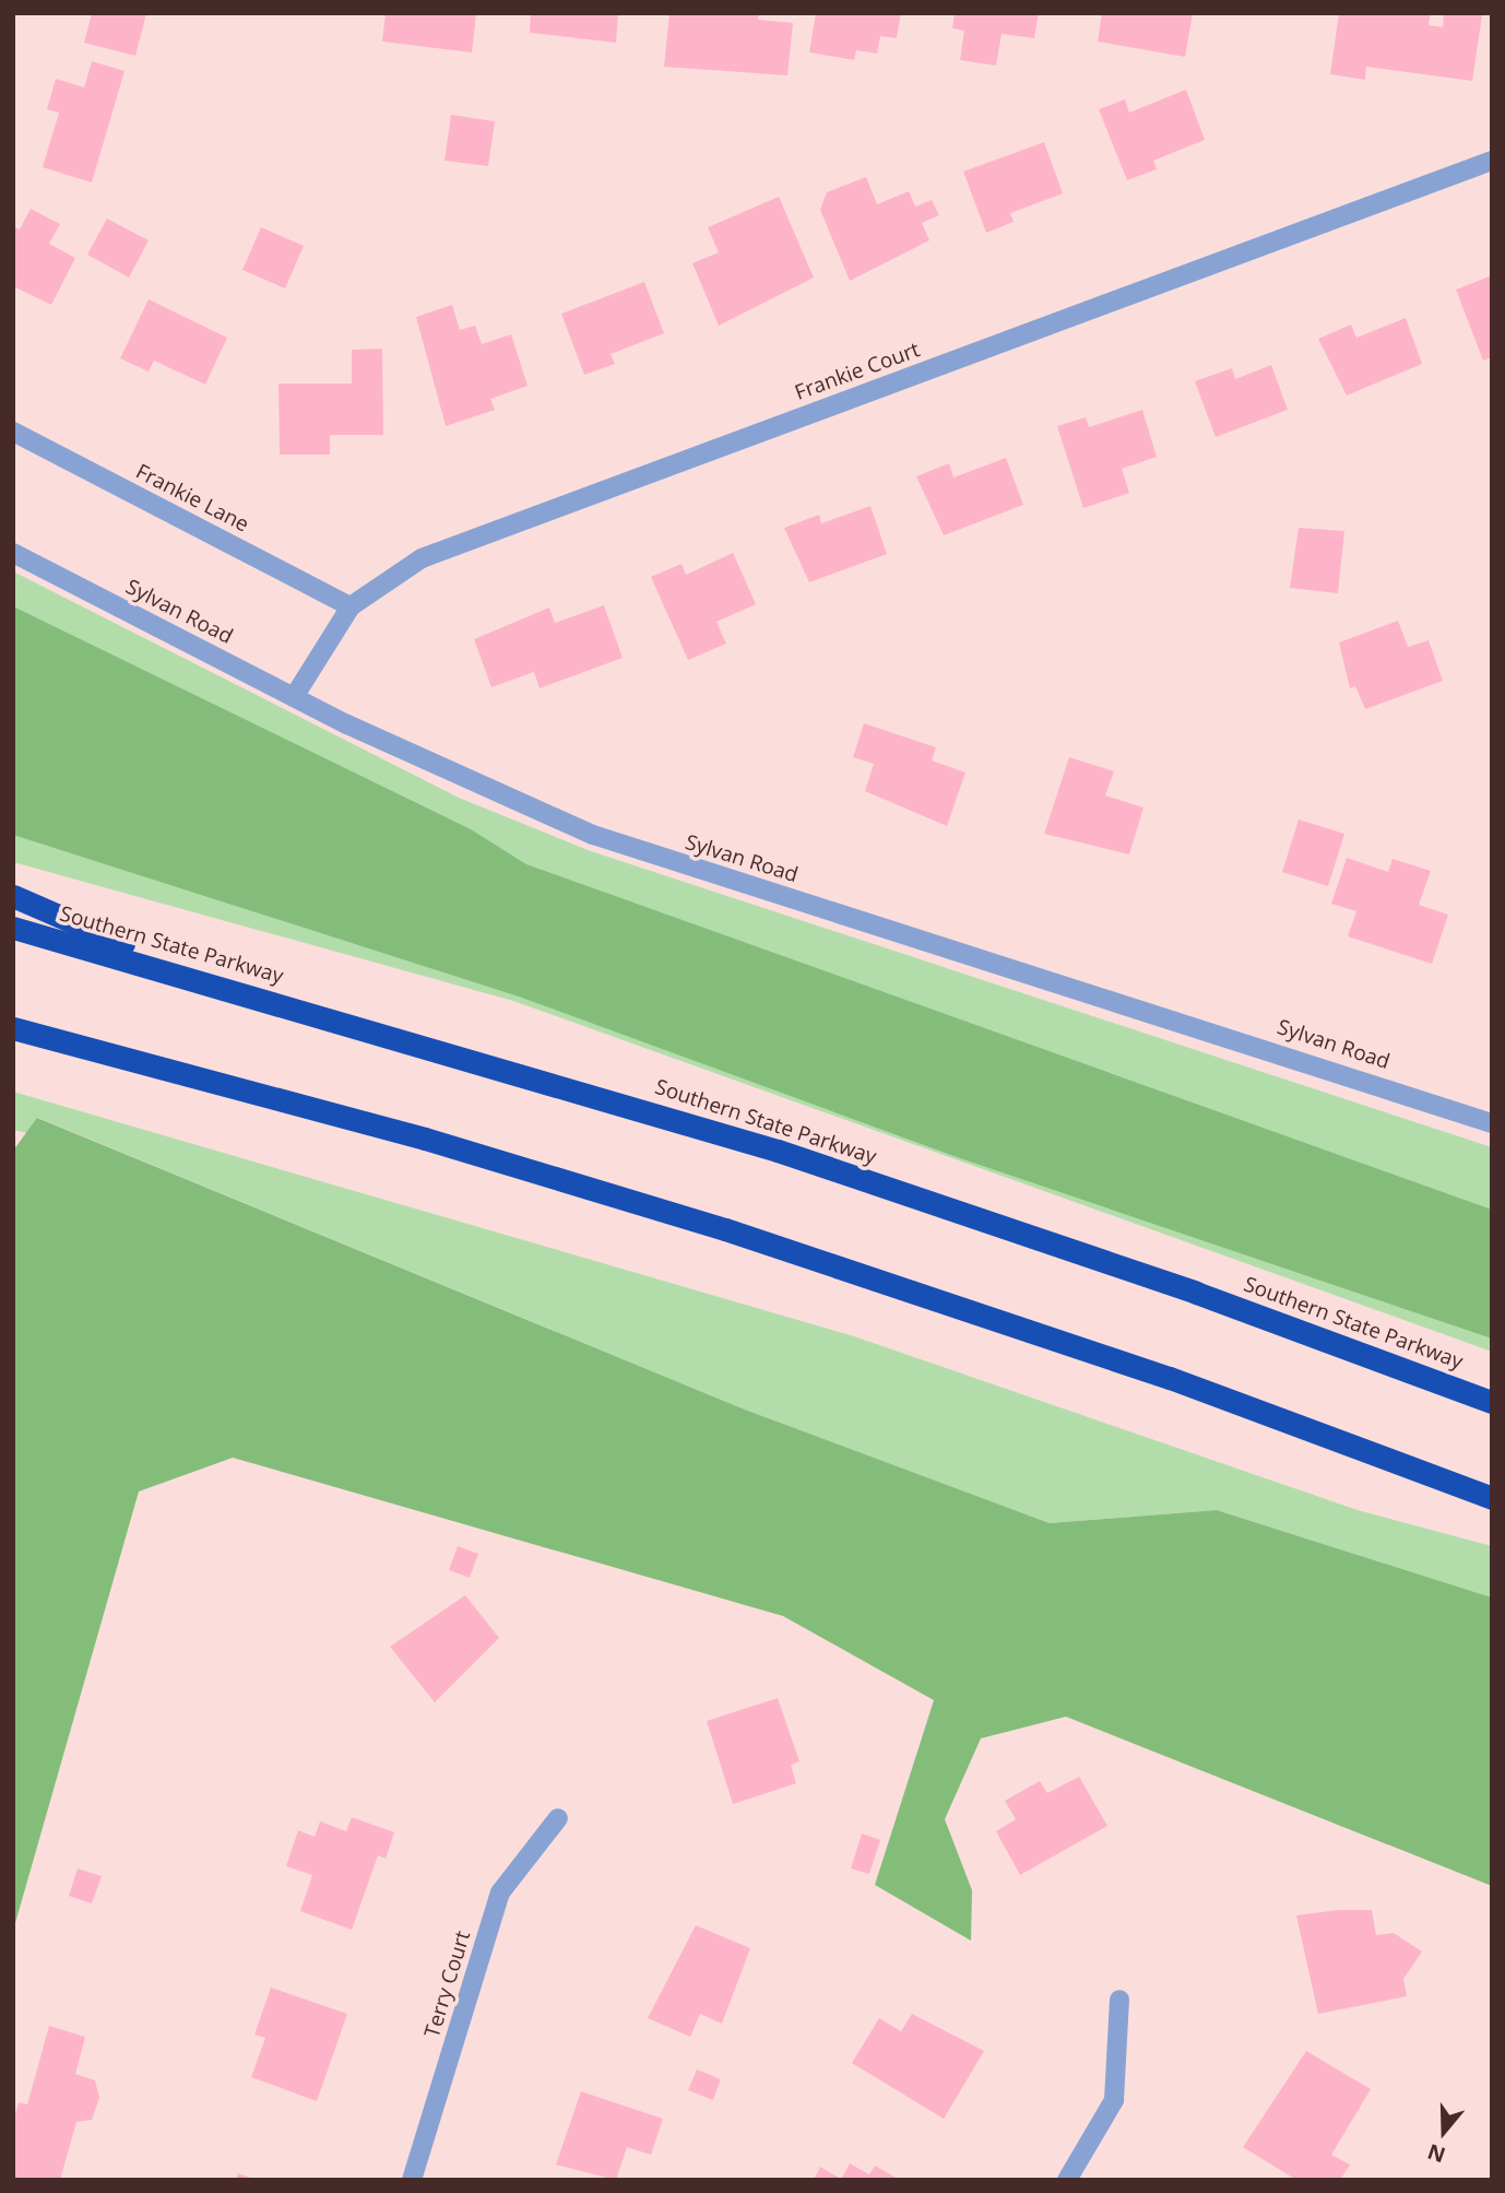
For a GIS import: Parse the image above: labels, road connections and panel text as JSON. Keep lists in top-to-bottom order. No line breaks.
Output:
{"streets":{"highway":["Southern State Parkway"],"street":["Frankie Court","Frankie Lane","Sylvan Road","Terry Court"]},"crossings":[["Frankie Court","Frankie Lane"],["Frankie Court","Sylvan Road"]],"north":"bottom"}
